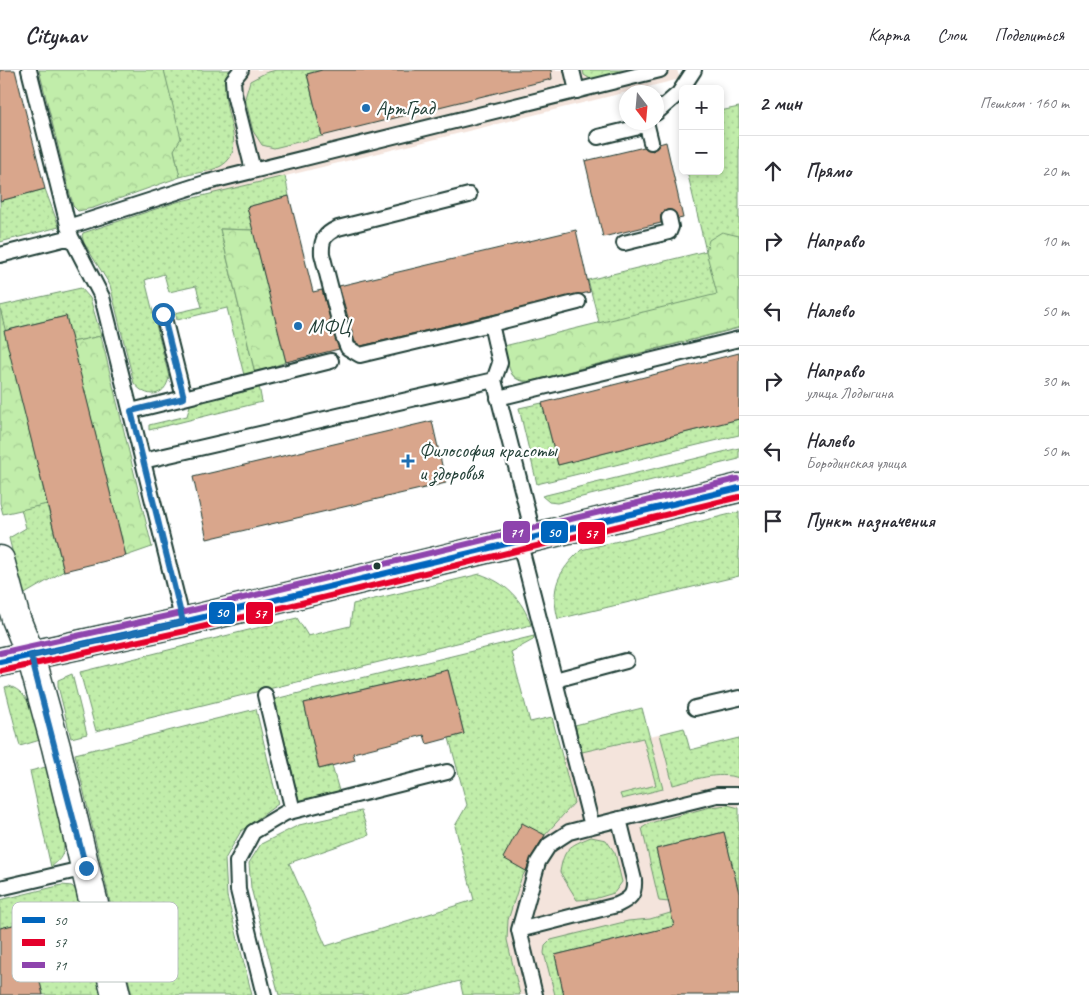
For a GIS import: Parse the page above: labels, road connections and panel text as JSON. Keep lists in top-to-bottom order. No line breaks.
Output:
{"places":{"other":["АртГрад","МФЦ"],"health":["Философия красоты и здоровья"]},"lines":["transit line 71","transit line 50","transit line 57"],"legend":["50","57","71"],"north":"bottom","page":{"header":"Citynav","nav":["Карта","Слои","Поделиться"],"heading":["2 мин","Пешком · 160 m"],"map_buttons":["+","−"],"list":[["Прямо","20 m"],["Направо","10 m"],["Налево","50 m"],["Направо","улица Лодыгина","30 m"],["Налево","Бородинская улица","50 m"],"Пункт назначения"]}}
